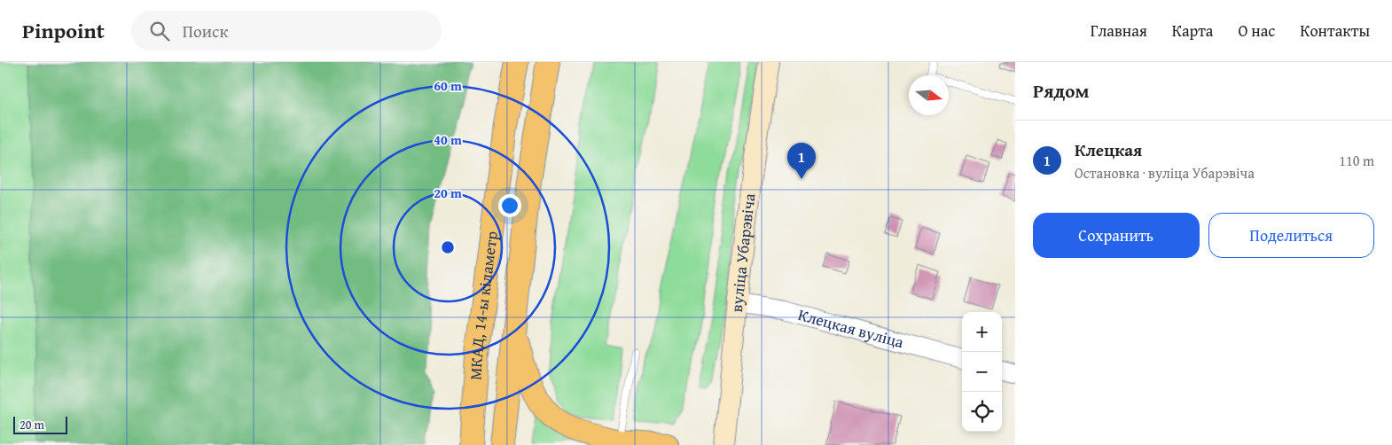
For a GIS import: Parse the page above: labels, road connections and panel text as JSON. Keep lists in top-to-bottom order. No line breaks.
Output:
{"streets":{"highway":["МКАД, 14-ы кіламетр"],"main road":["вуліца Убарэвіча"],"street":["Клецкая вуліца"]},"crossings":[["вуліца Убарэвіча","Клецкая вуліца"]],"scale_bar":"20 m","north":"right","page":{"header":"Pinpoint","search":"Поиск","nav":["Главная","Карта","О нас","Контакты"],"heading":"Рядом","list":[{"mark":"1","name":"Клецкая","note":"Остановка · вуліца Убарэвіча","value":"110 m"}],"pins":"1","buttons":["Сохранить","Поделиться"],"map_buttons":["+","−"],"scale":"20 m"},"rings":["60 m","40 m","20 m"]}
